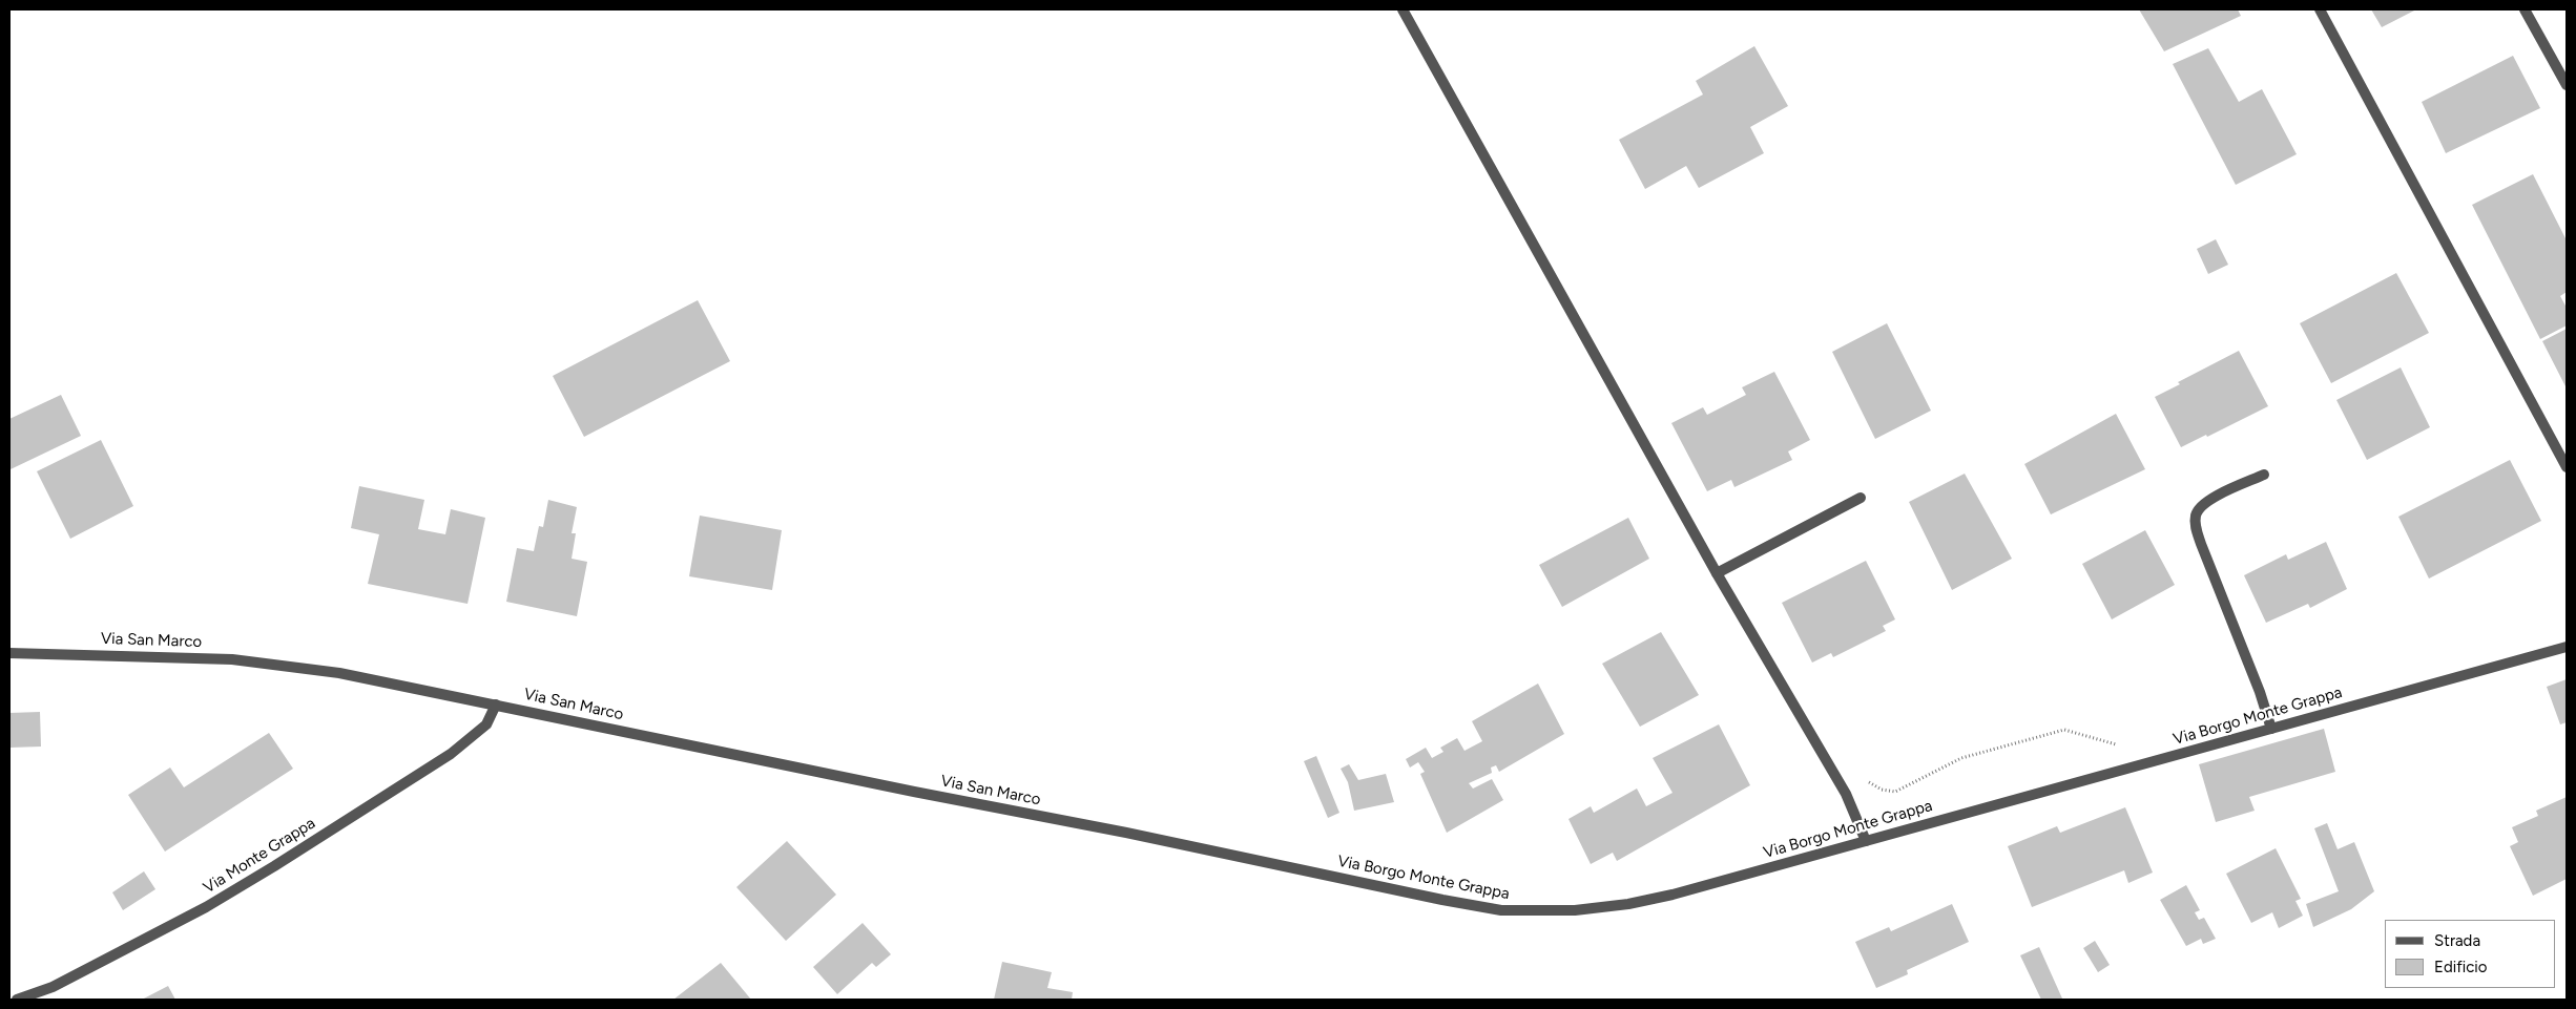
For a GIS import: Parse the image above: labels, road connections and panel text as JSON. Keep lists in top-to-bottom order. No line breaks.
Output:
{"streets":{"street":["Via San Marco","Via Borgo Monte Grappa","Via Monte Grappa"]},"crossings":[["Via San Marco","Via Borgo Monte Grappa"],["Via San Marco","Via Monte Grappa"]],"legend":["Strada","Edificio"]}
